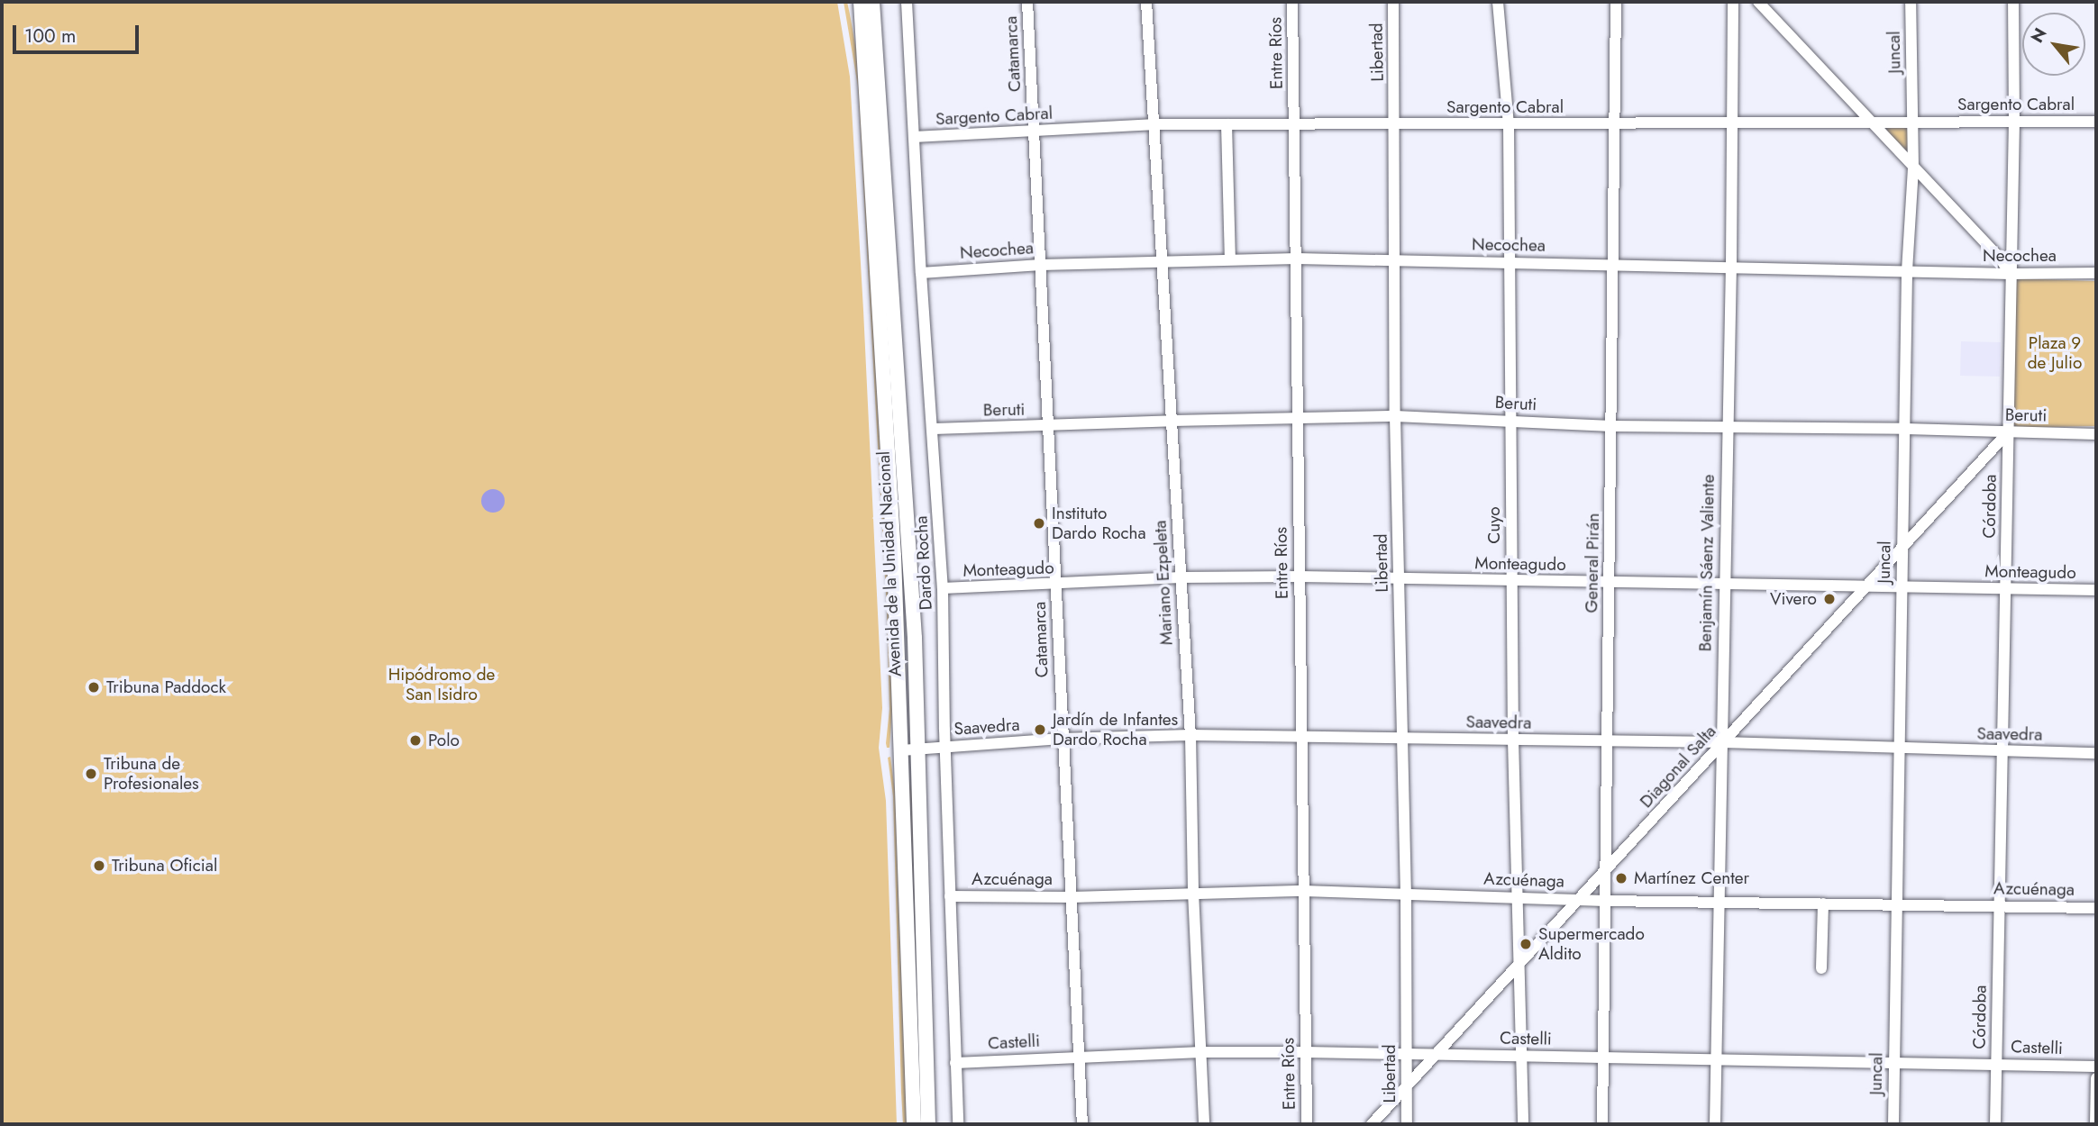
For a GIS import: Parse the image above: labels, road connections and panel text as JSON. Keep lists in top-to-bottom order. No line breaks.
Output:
{"streets":{"main road":["Avenida de la Unidad Nacional"],"street":["Libertad","Juncal","Entre Ríos","Catamarca","Sargento Cabral","Necochea","Beruti","Córdoba","Cuyo","Dardo Rocha","General Pirán","Benjamín Sáenz Valiente","Monteagudo","Mariano Ezpeleta","Saavedra","Diagonal Salta","Azcuénaga","Castelli"]},"crossings":[["Libertad","Sargento Cabral"],["Libertad","Necochea"],["Libertad","Beruti"],["Libertad","Monteagudo"],["Libertad","Saavedra"],["Libertad","Diagonal Salta"],["Libertad","Azcuénaga"],["Libertad","Castelli"],["Juncal","Sargento Cabral"],["Juncal","Necochea"],["Juncal","Beruti"],["Juncal","Monteagudo"],["Juncal","Saavedra"],["Juncal","Diagonal Salta"],["Juncal","Azcuénaga"],["Juncal","Castelli"],["Entre Ríos","Sargento Cabral"],["Entre Ríos","Necochea"],["Entre Ríos","Beruti"],["Entre Ríos","Monteagudo"],["Entre Ríos","Saavedra"],["Entre Ríos","Azcuénaga"],["Entre Ríos","Castelli"],["Catamarca","Sargento Cabral"],["Catamarca","Necochea"],["Catamarca","Beruti"],["Catamarca","Monteagudo"],["Catamarca","Saavedra"],["Catamarca","Azcuénaga"],["Catamarca","Castelli"],["Sargento Cabral","Córdoba"],["Sargento Cabral","Cuyo"],["Sargento Cabral","Dardo Rocha"],["Sargento Cabral","General Pirán"],["Sargento Cabral","Benjamín Sáenz Valiente"],["Sargento Cabral","Mariano Ezpeleta"],["Necochea","Córdoba"],["Necochea","Cuyo"],["Necochea","Dardo Rocha"],["Necochea","General Pirán"],["Necochea","Benjamín Sáenz Valiente"],["Necochea","Mariano Ezpeleta"],["Beruti","Córdoba"],["Beruti","Cuyo"],["Beruti","Dardo Rocha"],["Beruti","General Pirán"],["Beruti","Benjamín Sáenz Valiente"],["Beruti","Mariano Ezpeleta"],["Beruti","Diagonal Salta"],["Córdoba","Monteagudo"],["Córdoba","Saavedra"],["Córdoba","Diagonal Salta"],["Córdoba","Azcuénaga"],["Córdoba","Castelli"],["Cuyo","Monteagudo"],["Cuyo","Saavedra"],["Cuyo","Diagonal Salta"],["Cuyo","Azcuénaga"],["Cuyo","Castelli"],["Dardo Rocha","Monteagudo"],["Dardo Rocha","Saavedra"],["Dardo Rocha","Azcuénaga"],["Dardo Rocha","Castelli"],["General Pirán","Monteagudo"],["General Pirán","Saavedra"],["General Pirán","Diagonal Salta"],["General Pirán","Azcuénaga"],["General Pirán","Castelli"],["Benjamín Sáenz Valiente","Monteagudo"],["Benjamín Sáenz Valiente","Saavedra"],["Benjamín Sáenz Valiente","Diagonal Salta"],["Benjamín Sáenz Valiente","Azcuénaga"],["Benjamín Sáenz Valiente","Castelli"],["Avenida de la Unidad Nacional","Saavedra"],["Monteagudo","Mariano Ezpeleta"],["Monteagudo","Diagonal Salta"],["Mariano Ezpeleta","Saavedra"],["Mariano Ezpeleta","Azcuénaga"],["Mariano Ezpeleta","Castelli"],["Saavedra","Diagonal Salta"],["Diagonal Salta","Azcuénaga"],["Diagonal Salta","Castelli"]],"parks":["Plaza 9 de Julio","Hipódromo de San Isidro"],"places":["Instituto Dardo Rocha","Vivero","Tribuna Paddock","Jardín de Infantes Dardo Rocha","Polo","Tribuna de Profesionales","Tribuna Oficial","Martínez Center","Supermercado Aldito"],"scale_bar":"100 m","north":"top left"}
